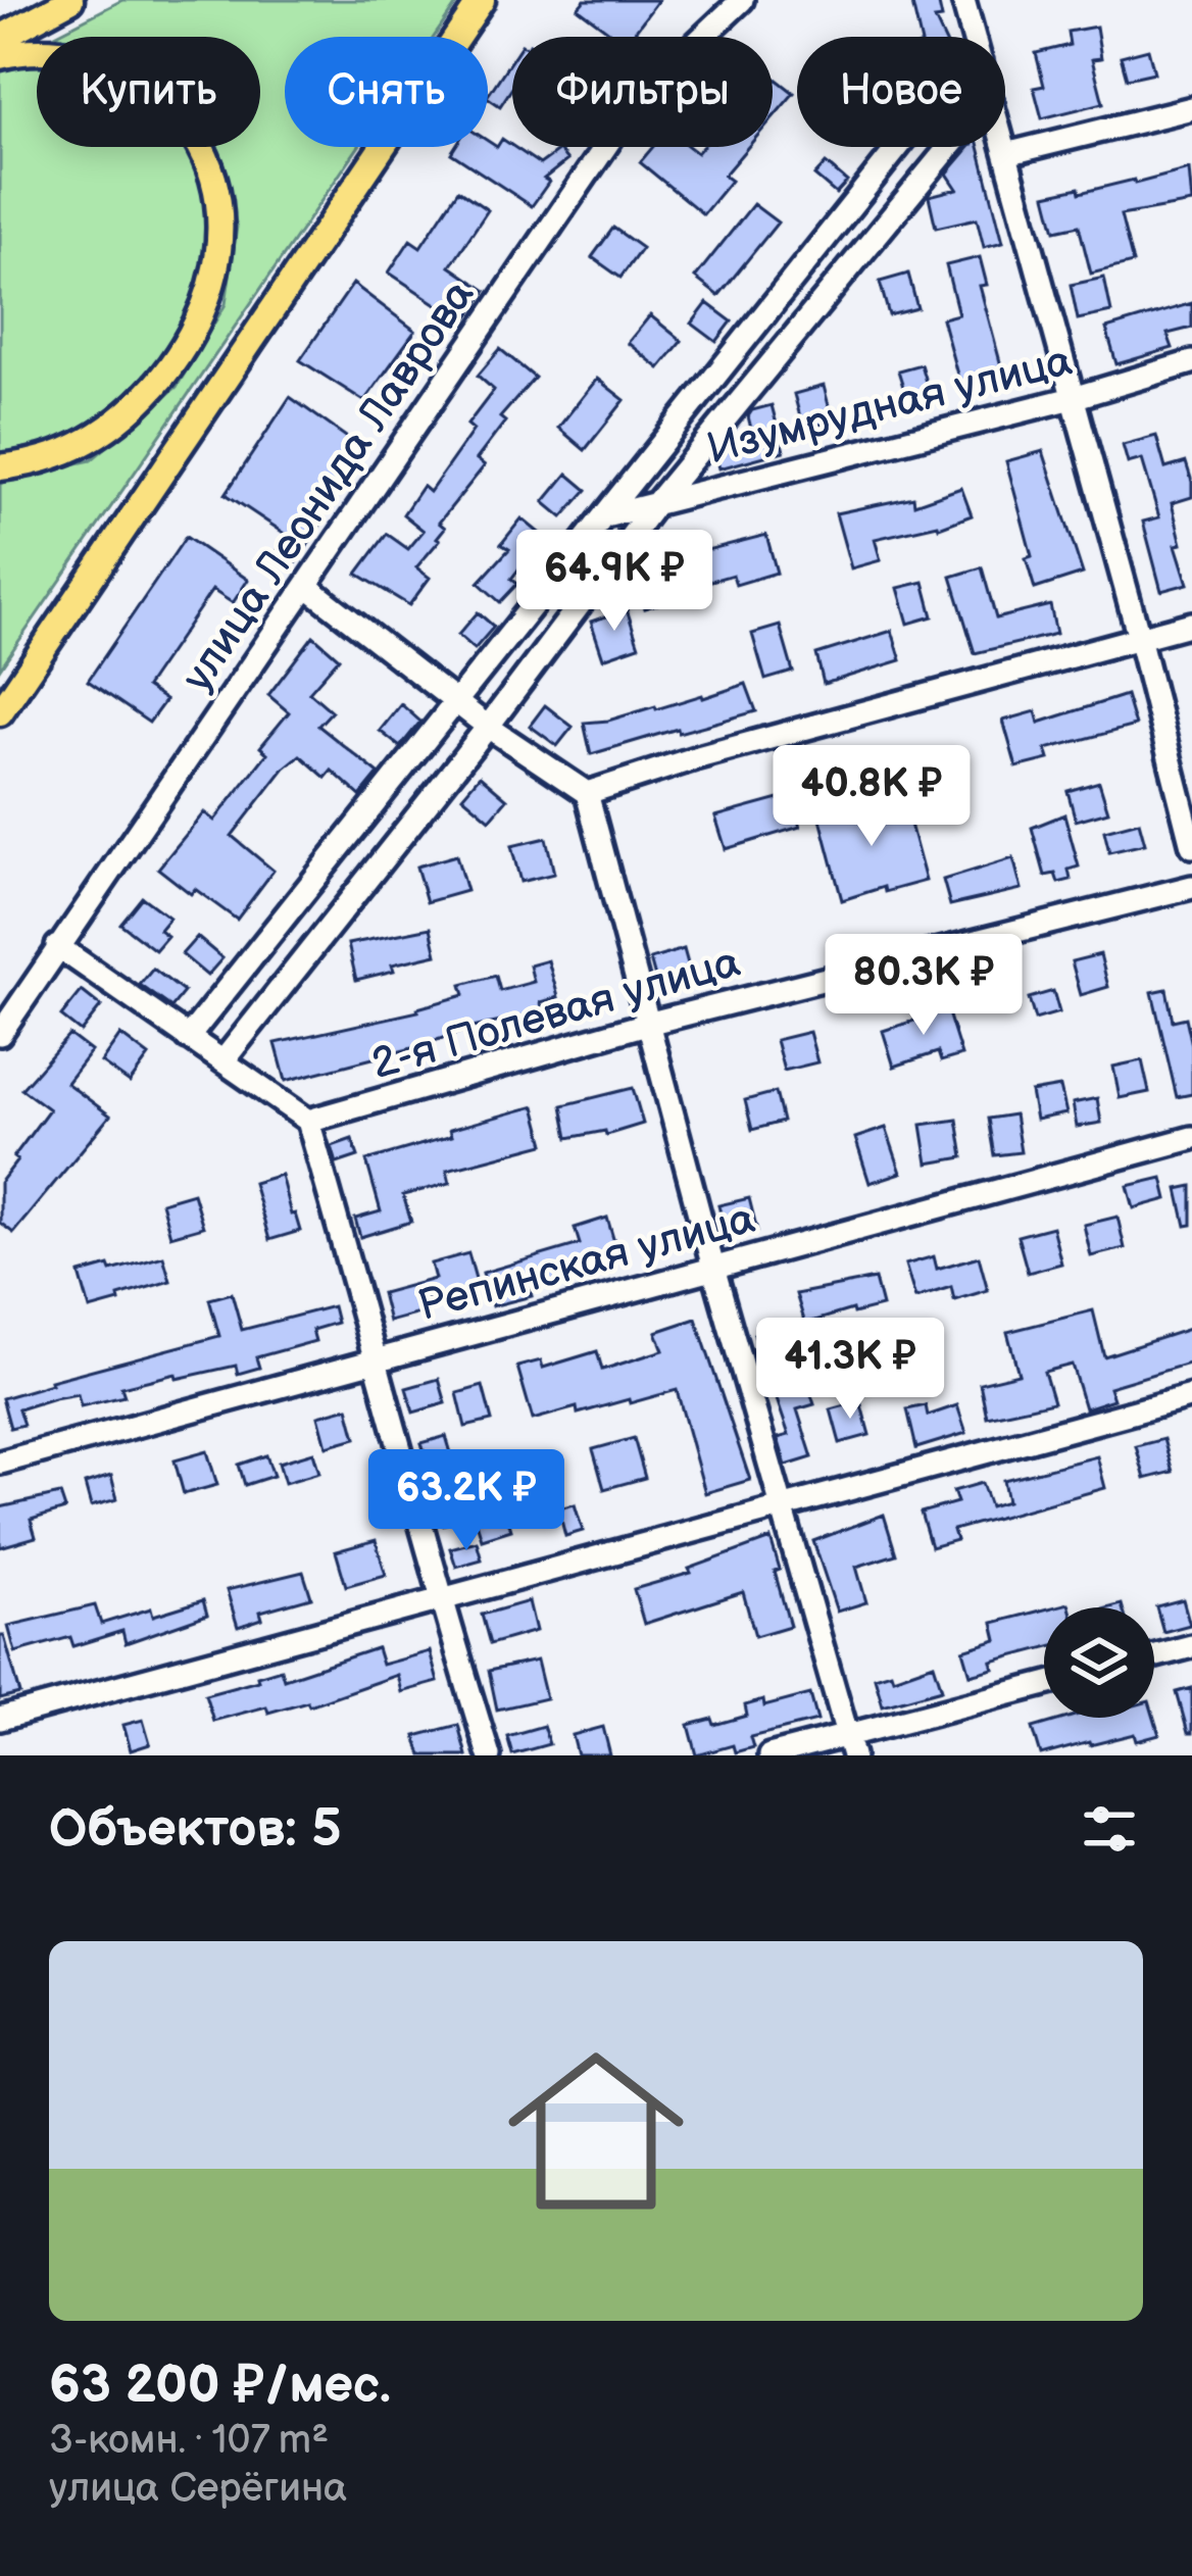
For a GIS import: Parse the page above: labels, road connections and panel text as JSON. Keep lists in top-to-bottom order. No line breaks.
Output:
{"streets":{"street":["Изумрудная улица","улица Леонида Лаврова","2-я Полевая улица","Репинская улица"]},"page":{"chip":["Купить","Снять","Фильтры","Новое"],"price":["64.9K ₽","40.8K ₽","80.3K ₽","41.3K ₽","63.2K ₽"],"heading":"Объектов: 5","list":[{"name":"63 200 ₽/мес.","note":"3-комн. · 107 m² · улица Серёгина"}]}}
